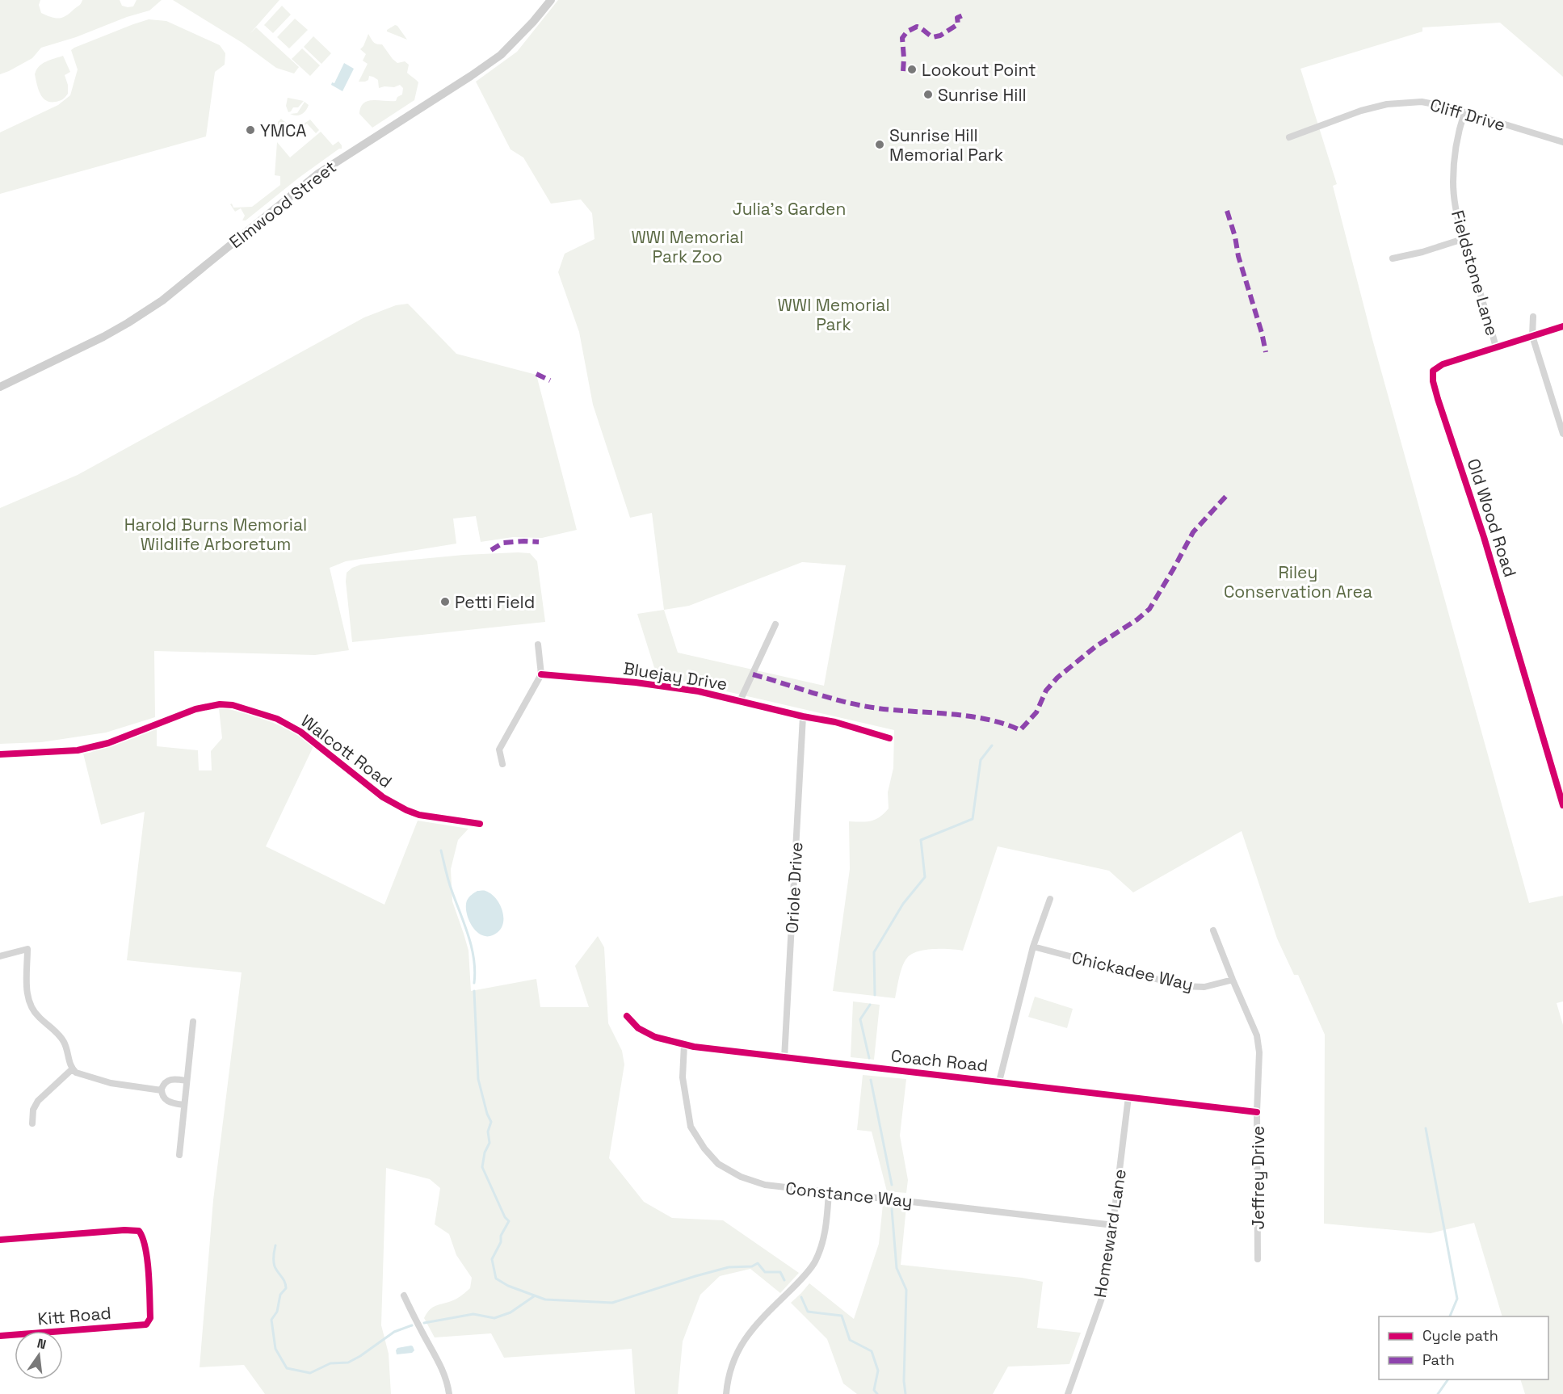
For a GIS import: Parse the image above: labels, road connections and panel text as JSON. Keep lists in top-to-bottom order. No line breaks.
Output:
{"streets":{"main road":["Elmwood Street"],"street":["Cliff Drive","Fieldstone Lane","Old Wood Road","Bluejay Drive","Walcott Road","Oriole Drive","Chickadee Way","Coach Road","Jeffrey Drive","Constance Way","Homeward Lane","Kitt Road"]},"crossings":[["Cliff Drive","Fieldstone Lane"],["Fieldstone Lane","Old Wood Road"],["Bluejay Drive","Oriole Drive"],["Oriole Drive","Coach Road"],["Chickadee Way","Jeffrey Drive"],["Coach Road","Jeffrey Drive"],["Coach Road","Constance Way"],["Coach Road","Homeward Lane"],["Constance Way","Homeward Lane"]],"parks":["Julia's Garden","WWI Memorial Park Zoo","WWI Memorial Park","Harold Burns Memorial Wildlife Arboretum","Riley Conservation Area"],"places":["Lookout Point","Sunrise Hill","YMCA","Sunrise Hill Memorial Park","Petti Field"],"legend":["Cycle path","Path"],"north":"top"}
